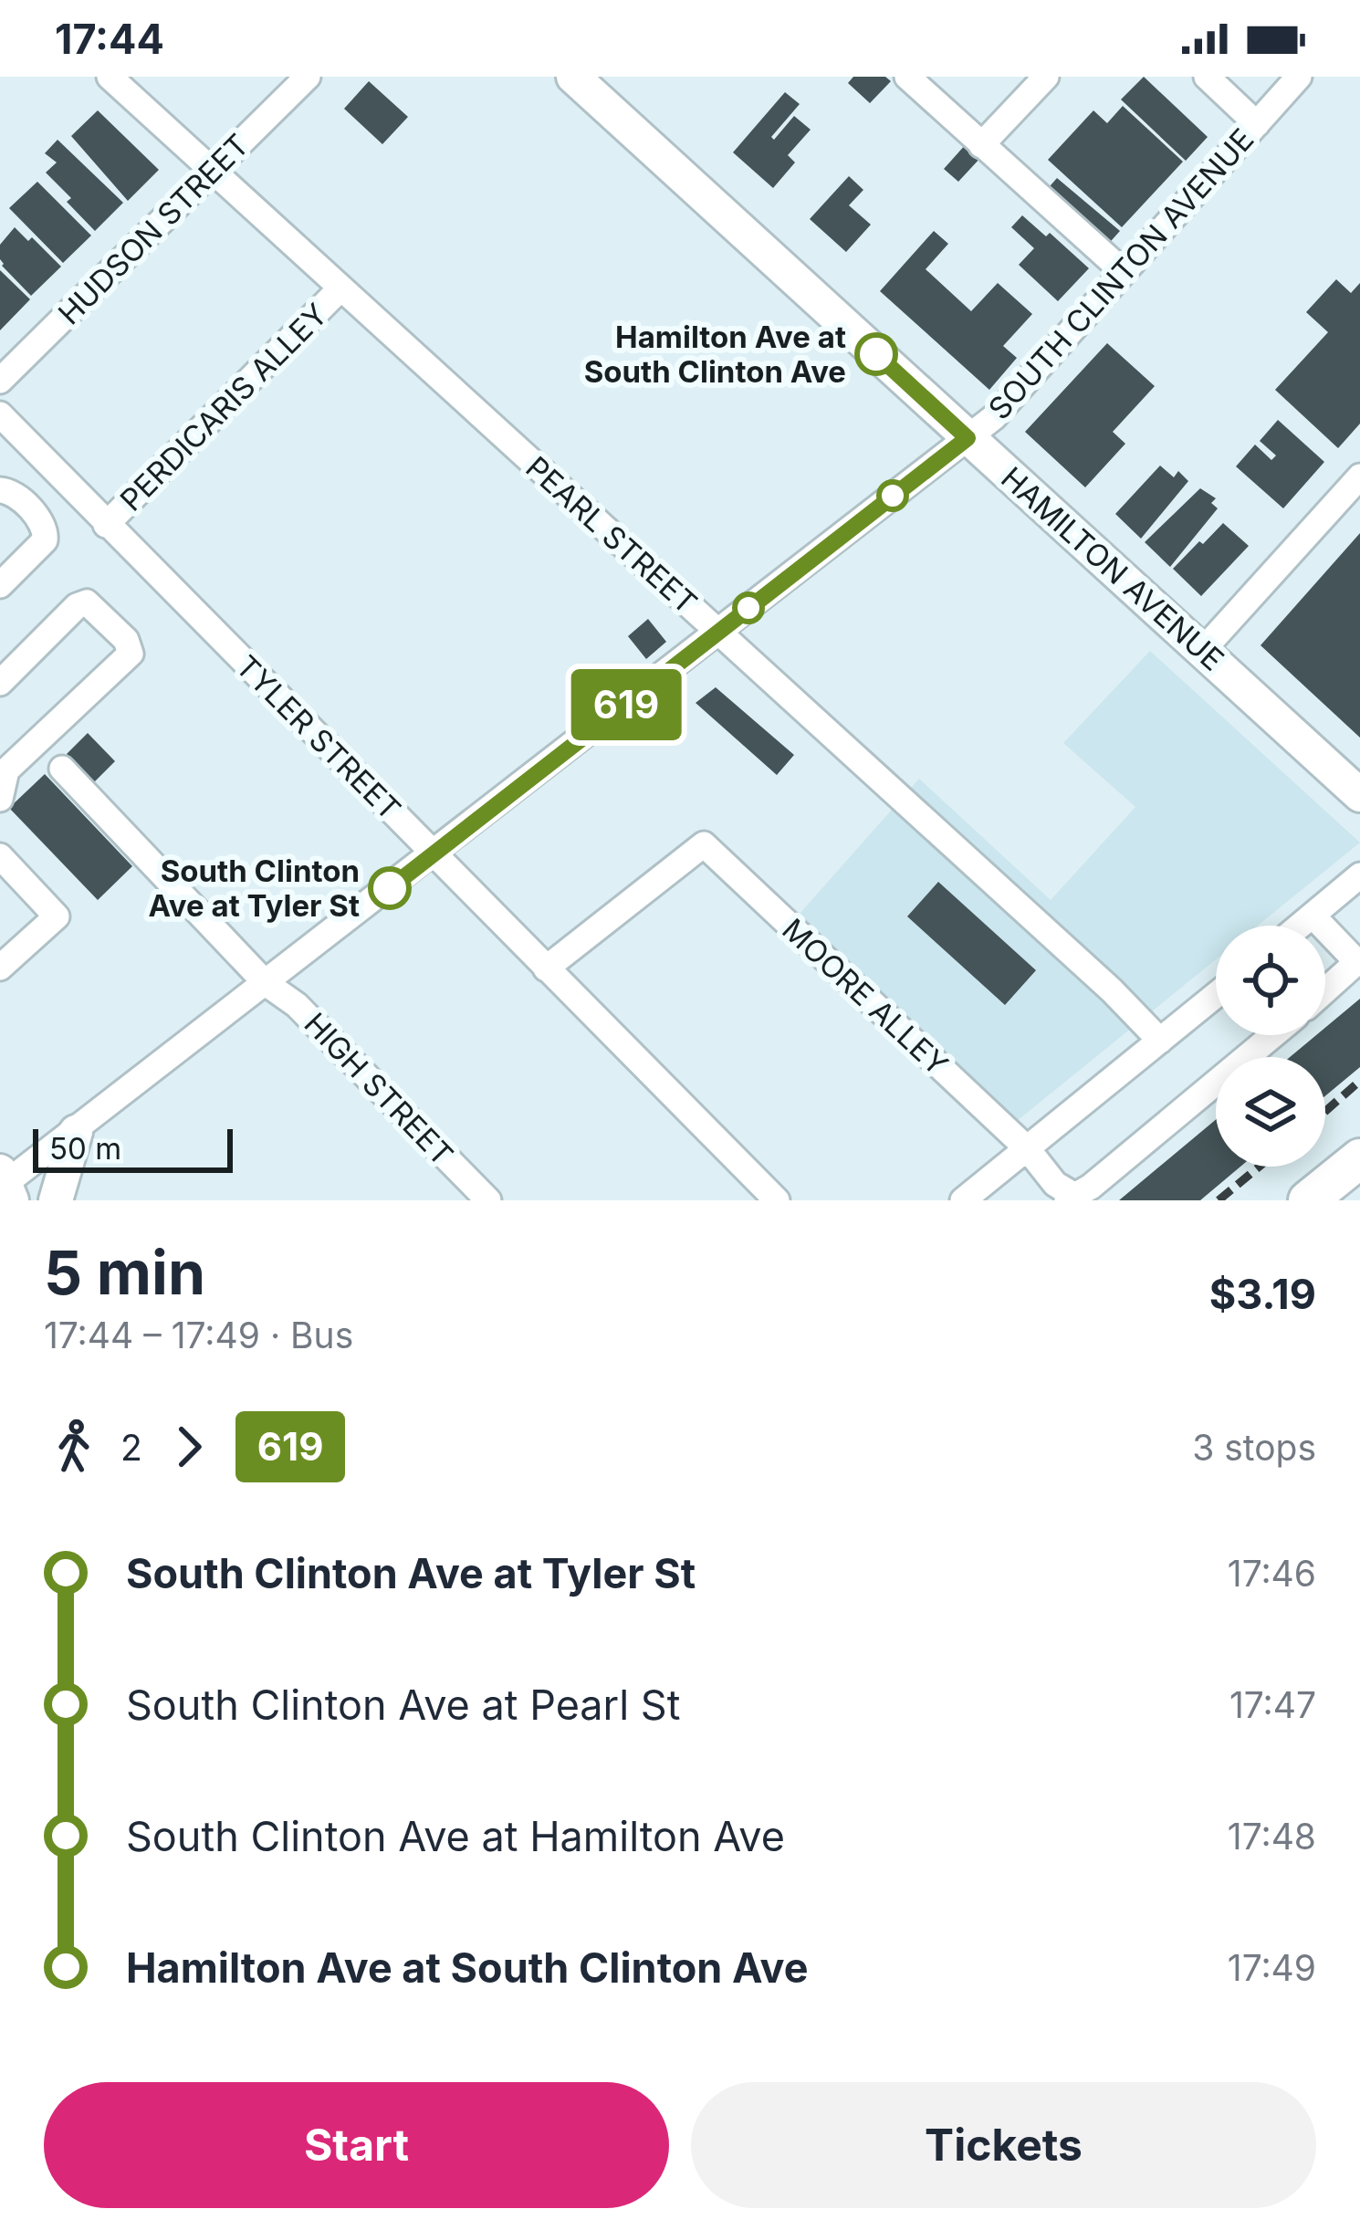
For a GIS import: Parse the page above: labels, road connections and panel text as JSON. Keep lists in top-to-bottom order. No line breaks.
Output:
{"streets":{"main road":["HAMILTON AVENUE"],"street":["HUDSON STREET","SOUTH CLINTON AVENUE","PERDICARIS ALLEY","PEARL STREET","TYLER STREET","MOORE ALLEY","HIGH STREET"]},"crossings":[["HUDSON STREET","PEARL STREET"],["SOUTH CLINTON AVENUE","PEARL STREET"],["SOUTH CLINTON AVENUE","HAMILTON AVENUE"],["SOUTH CLINTON AVENUE","TYLER STREET"],["SOUTH CLINTON AVENUE","HIGH STREET"],["PERDICARIS ALLEY","PEARL STREET"],["PERDICARIS ALLEY","TYLER STREET"],["TYLER STREET","MOORE ALLEY"]],"places":["Hamilton Ave at South Clinton Ave","South Clinton Ave at Tyler St"],"lines":["bus line 619"],"scale_bar":"50 m","page":{"status":"17:44","on_map":"619","scale":"50 m","heading":["5 min","17:44 – 17:49 · Bus","$3.19"],"legs":["2","619","3 stops"],"list":[{"name":"South Clinton Ave at Tyler St","value":"17:46"},{"name":"South Clinton Ave at Pearl St","value":"17:47"},{"name":"South Clinton Ave at Hamilton Ave","value":"17:48"},{"name":"Hamilton Ave at South Clinton Ave","value":"17:49"}],"buttons":["Start","Tickets"]}}
